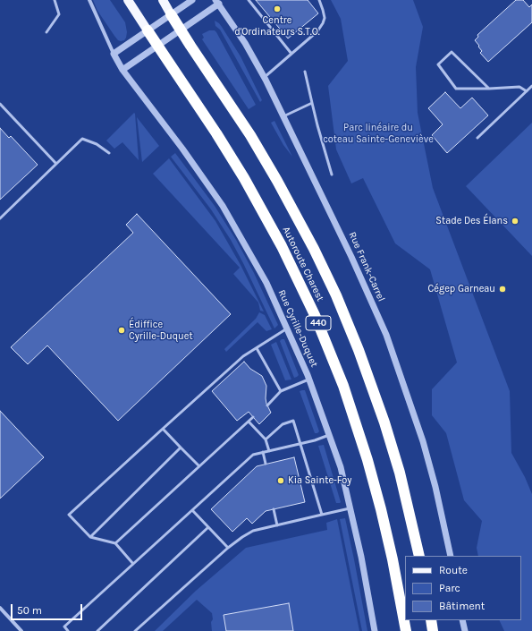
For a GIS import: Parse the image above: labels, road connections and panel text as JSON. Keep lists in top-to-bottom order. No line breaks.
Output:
{"streets":{"highway":["Autoroute Charest","440"],"street":["Rue Frank-Carrel","Rue Cyrille-Duquet"]},"crossings":[["Autoroute Charest","Rue Frank-Carrel"]],"parks":["Parc linéaire du coteau Sainte-Geneviève"],"places":["Centre d'Ordinateurs S.T.O.","Stade Des Élans","Cégep Garneau","Édiffice Cyrille-Duquet","Kia Sainte-Foy"],"legend":["Route","Parc","Bâtiment"],"scale_bar":"50 m"}
